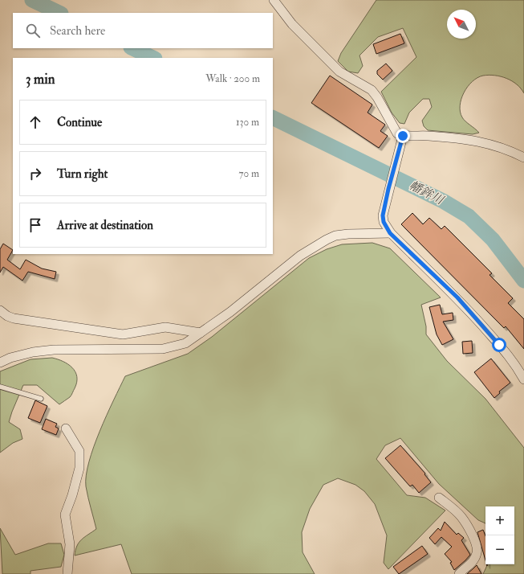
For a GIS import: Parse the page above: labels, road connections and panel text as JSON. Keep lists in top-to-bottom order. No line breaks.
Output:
{"water":["幡鉾川"],"north":"top left","page":{"search":"Search here","heading":["3 min","Walk · 200 m"],"list":[["Continue","130 m"],["Turn right","70 m"],"Arrive at destination"],"map_buttons":["+","−"]}}
